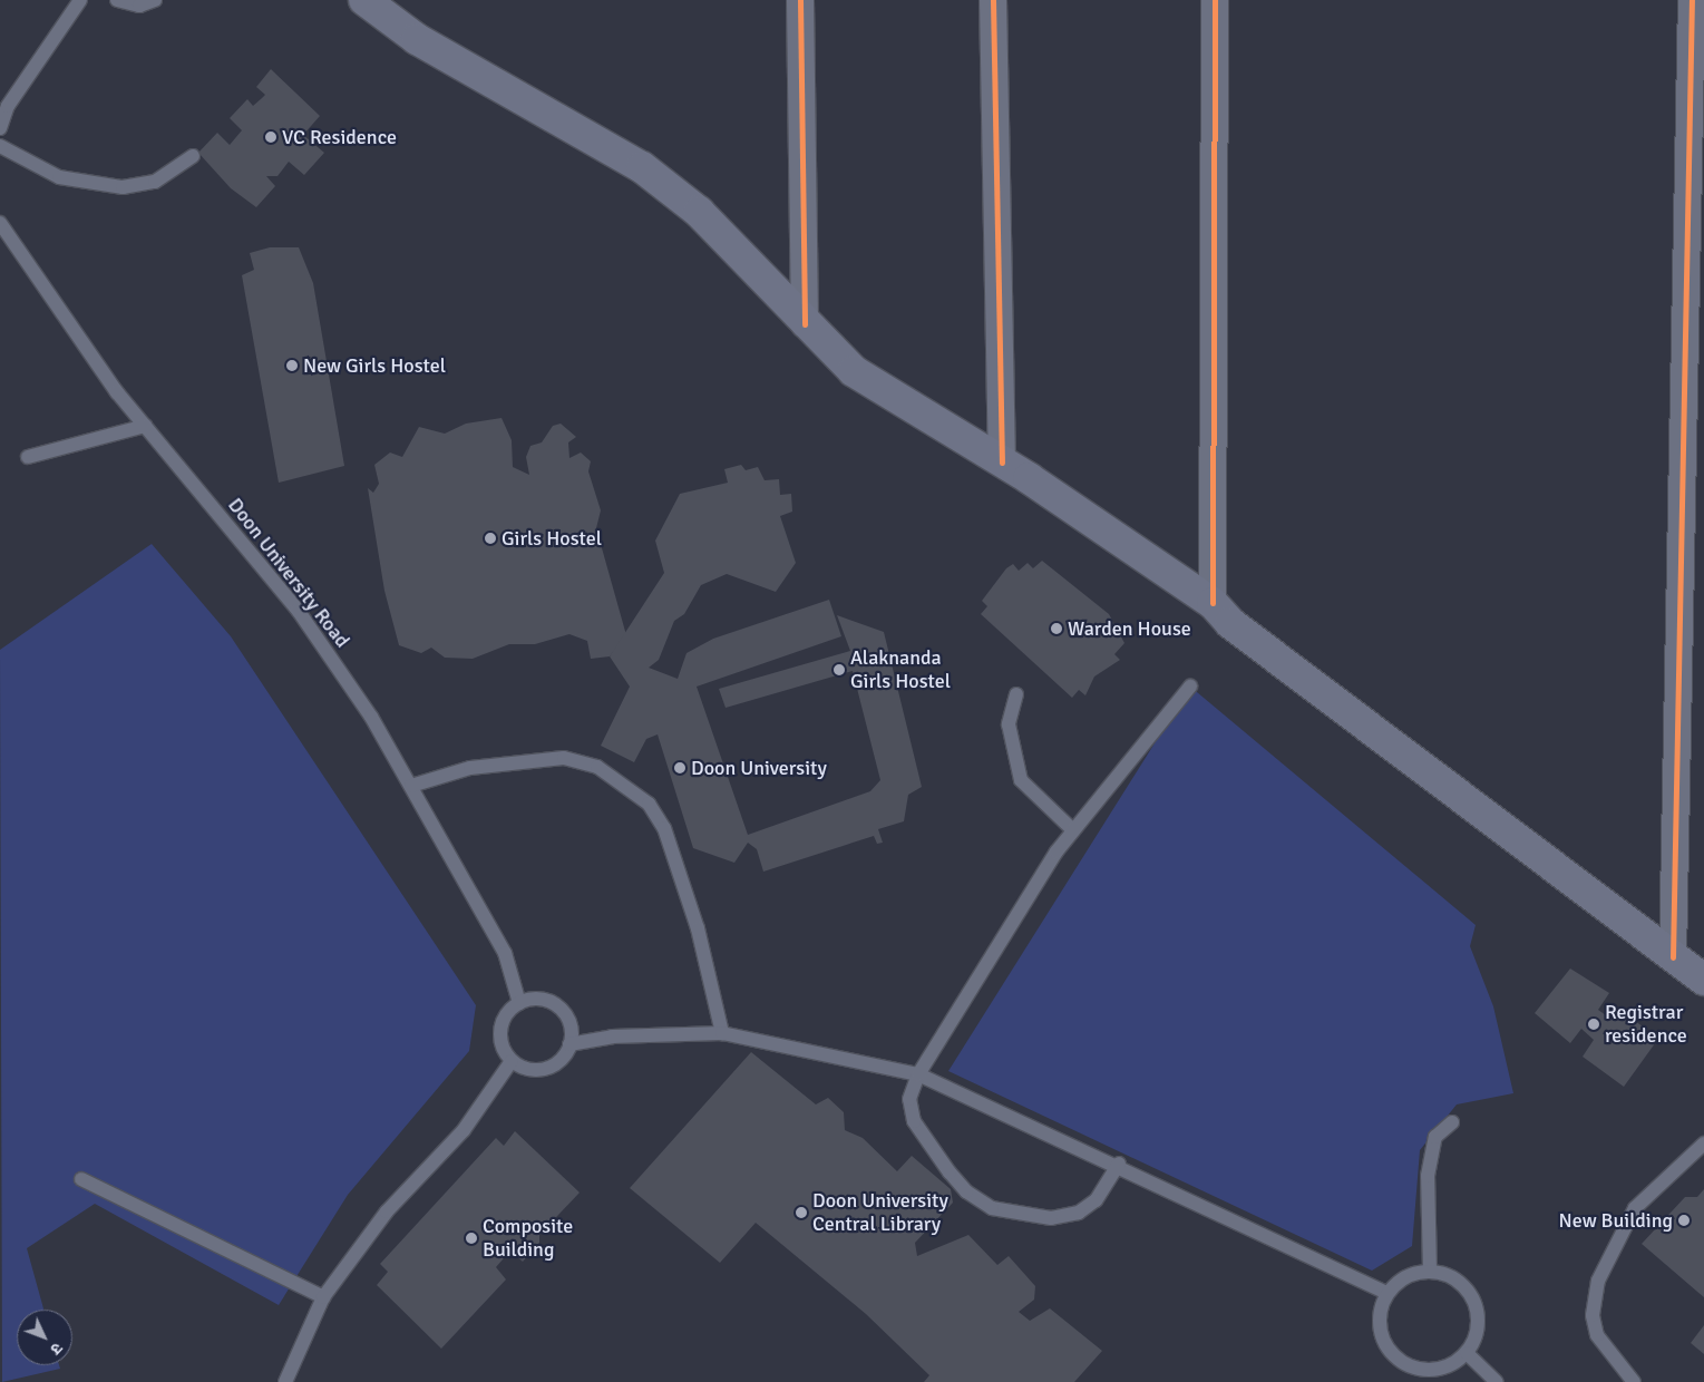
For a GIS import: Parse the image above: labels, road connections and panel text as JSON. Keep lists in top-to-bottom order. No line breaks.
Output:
{"streets":{"lane":["Doon University Road"]},"places":["VC Residence","New Girls Hostel","Girls Hostel","Warden House","Alaknanda Girls Hostel","Doon University","Registrar residence","Doon University Central Library","New Building","Composite Building"],"north":"bottom right"}
